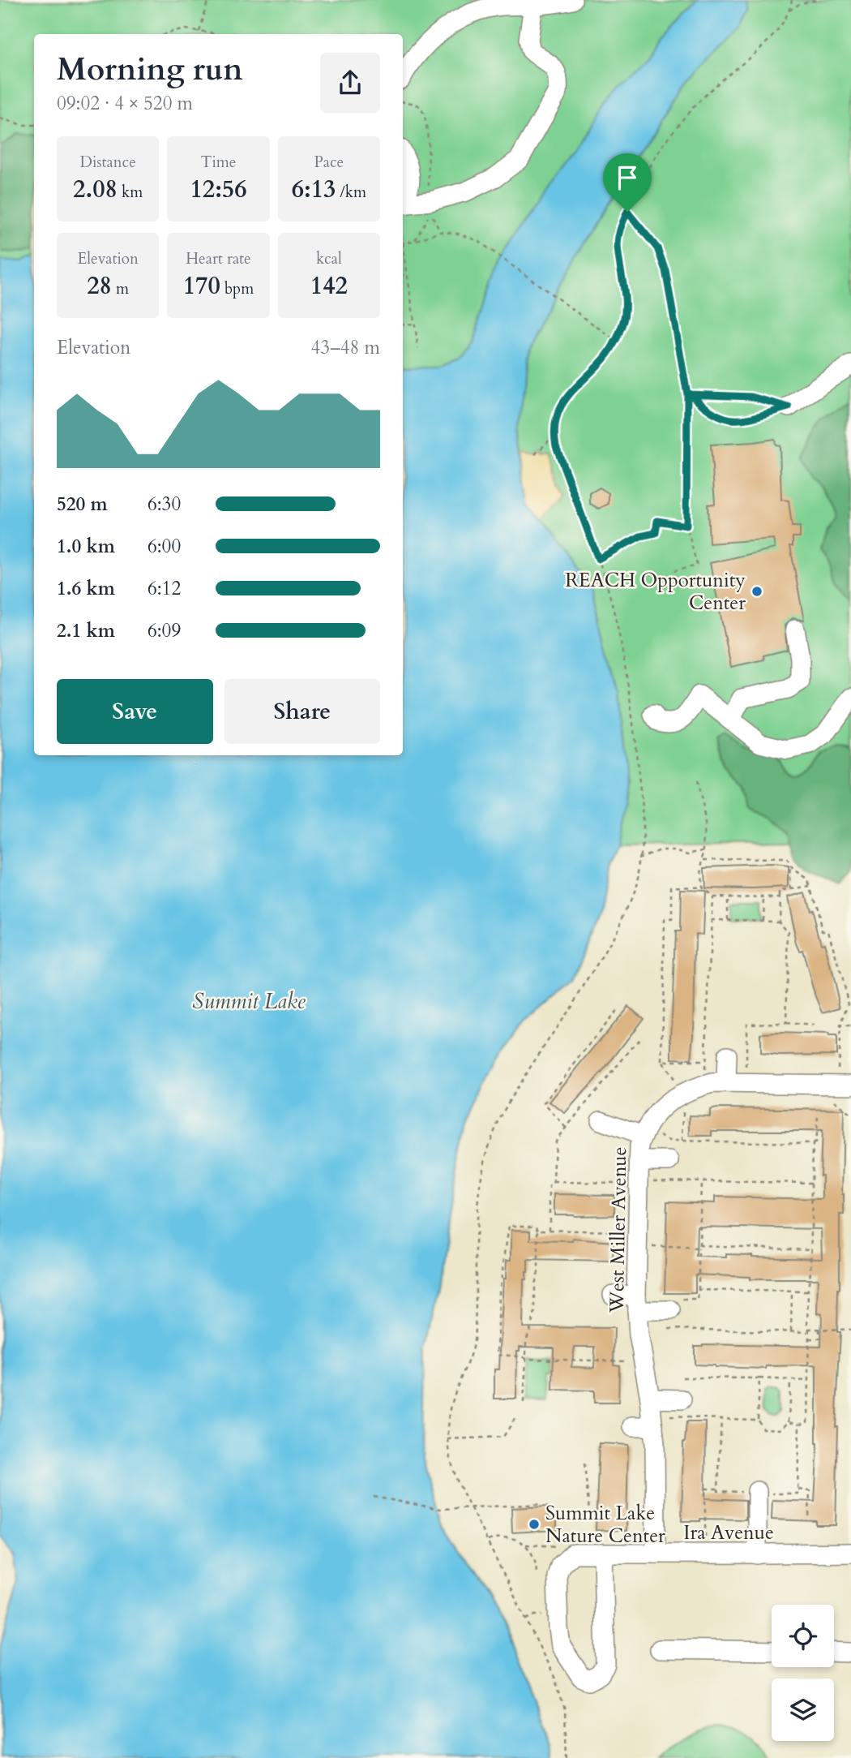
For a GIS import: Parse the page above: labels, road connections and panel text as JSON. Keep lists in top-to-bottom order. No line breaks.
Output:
{"streets":{"street":["West Miller Avenue","Ira Avenue"]},"crossings":[["West Miller Avenue","Ira Avenue"]],"water":["Summit Lake"],"places":["REACH Opportunity Center","Summit Lake Nature Center"],"page":{"heading":["Morning run","09:02 · 4 × 520 m"],"stats":[["Distance","2.08 km"],["Time","12:56"],["Pace","6:13 /km"],["Elevation","28 m"],["Heart rate","170 bpm"],["kcal","142"]],"chart":["Elevation","43–48 m"],"list":[{"name":"520 m","note":"6:30"},{"name":"1.0 km","note":"6:00"},{"name":"1.6 km","note":"6:12"},{"name":"2.1 km","note":"6:09"}],"buttons":["Save","Share"]}}
